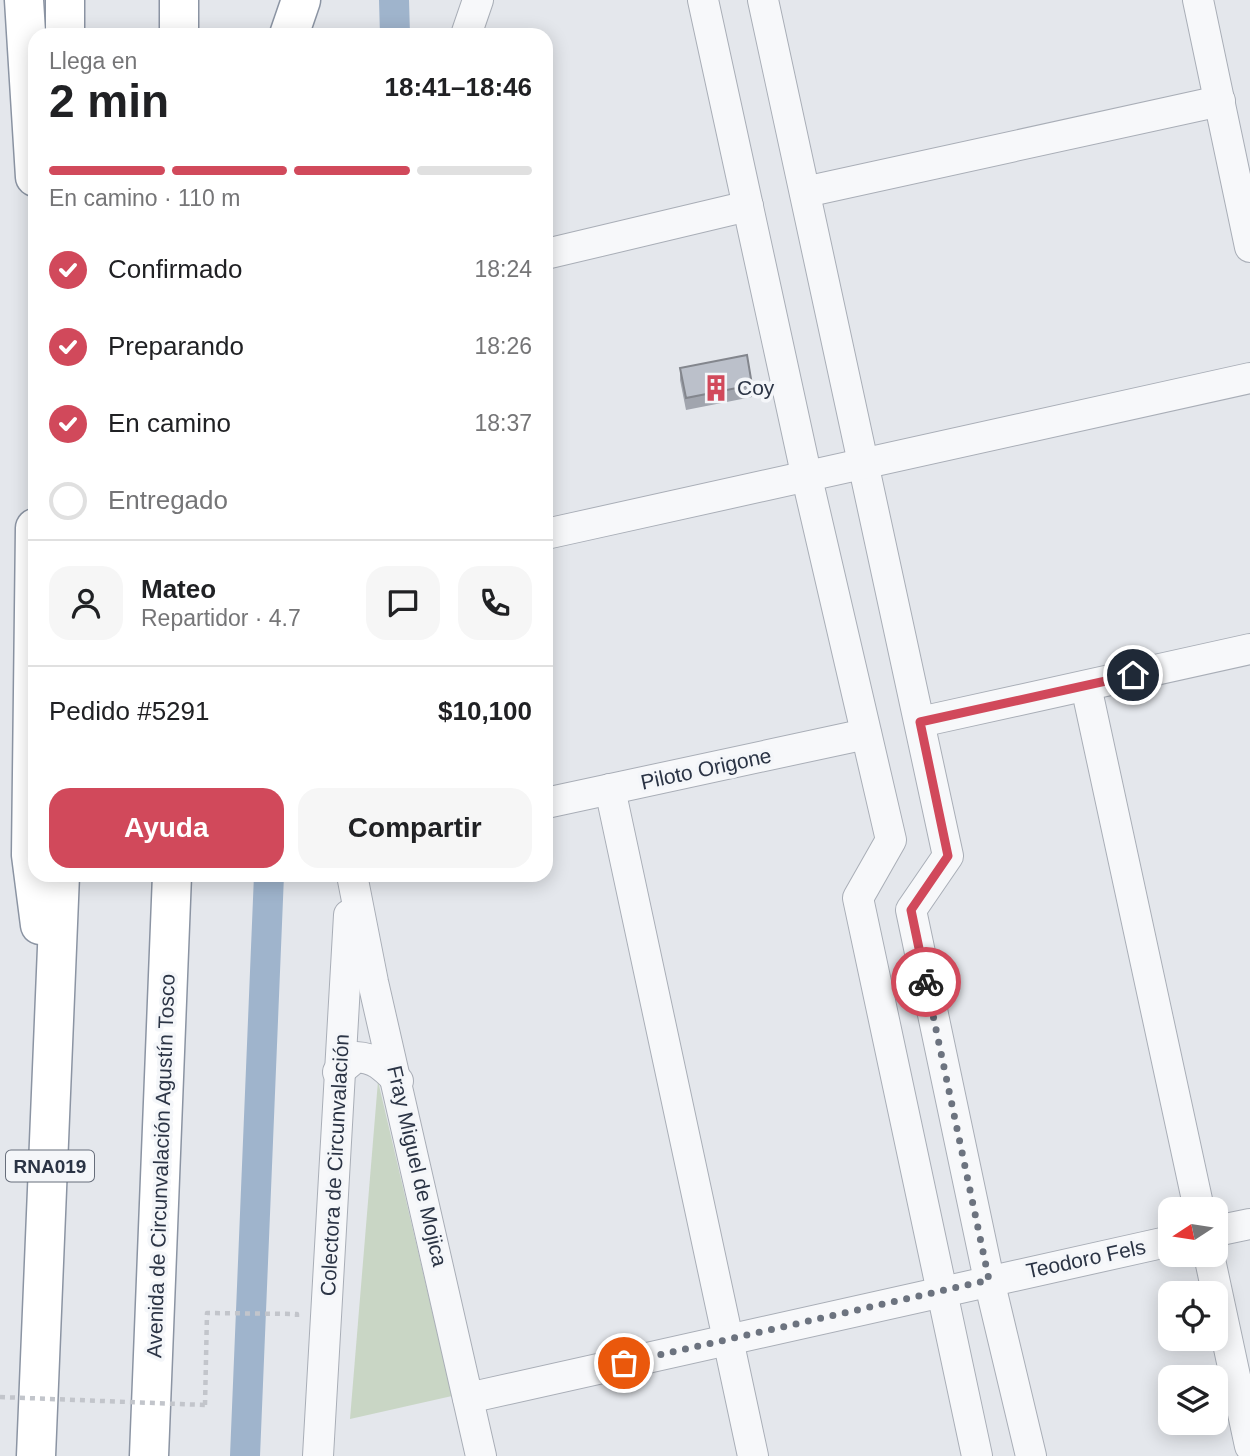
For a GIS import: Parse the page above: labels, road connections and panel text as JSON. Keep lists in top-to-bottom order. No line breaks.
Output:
{"streets":{"highway":["RNA019","Avenida de Circunvalación Agustín Tosco"],"street":["Piloto Origone","Colectora de Circunvalación","Fray Miguel de Mojica","Teodoro Fels"]},"crossings":[["Fray Miguel de Mojica","Teodoro Fels"]],"places":{"building":["Coy"]},"north":"left","page":{"heading":["2 min","Llega en","18:41–18:46"],"panel":["Mateo","Repartidor · 4.7","Pedido #5291","$10,100"],"bar":"En camino · 110 m","list":[["Confirmado","18:24"],["Preparando","18:26"],["En camino","18:37"],"Entregado"],"buttons":["Ayuda","Compartir"]}}
